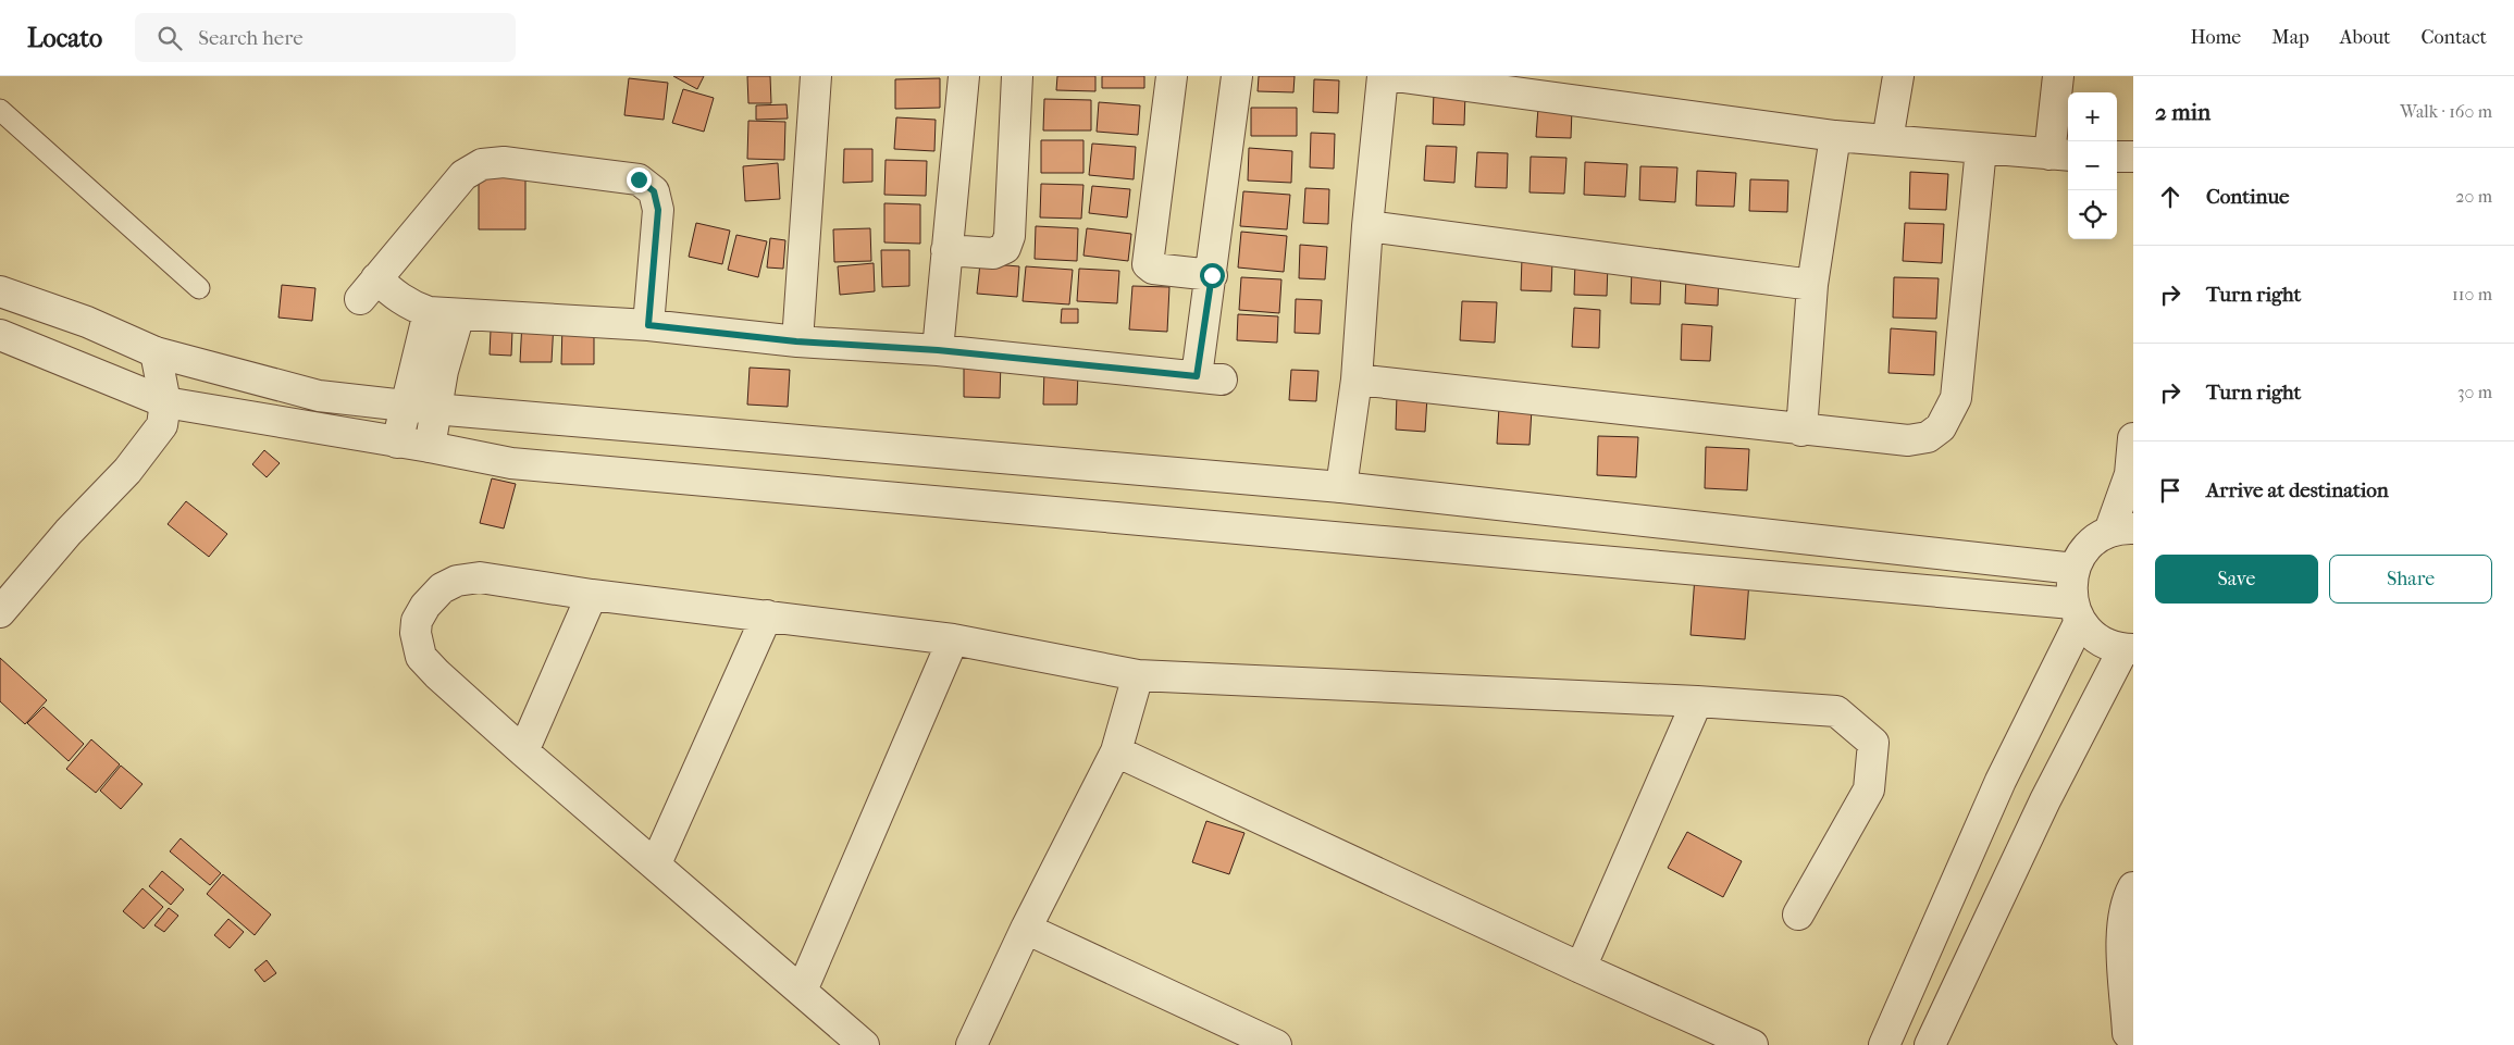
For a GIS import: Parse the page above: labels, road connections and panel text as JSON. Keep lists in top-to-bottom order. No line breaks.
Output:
{"page":{"header":"Locato","search":"Search here","nav":["Home","Map","About","Contact"],"heading":["2 min","Walk · 160 m"],"map_buttons":["+","−"],"list":[["Continue","20 m"],["Turn right","110 m"],["Turn right","30 m"],"Arrive at destination"],"buttons":["Save","Share"]}}
